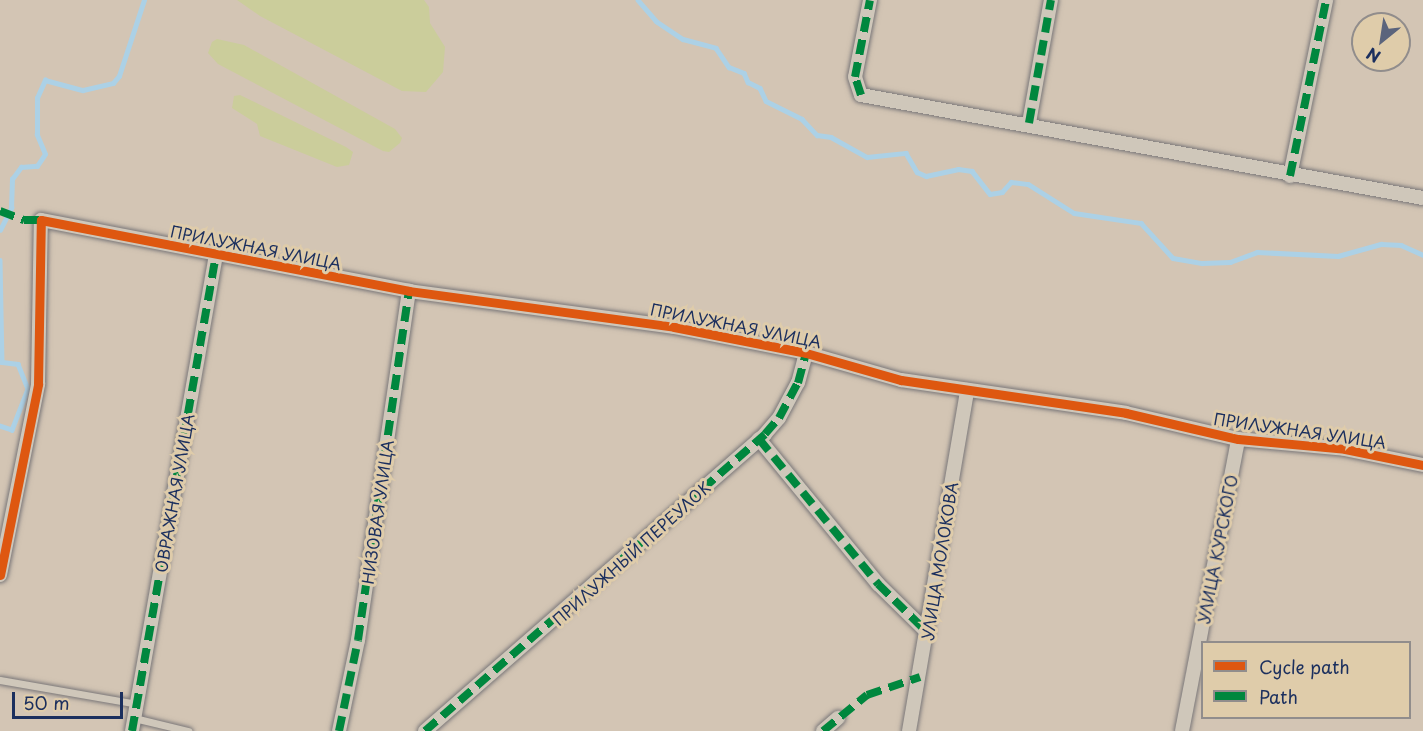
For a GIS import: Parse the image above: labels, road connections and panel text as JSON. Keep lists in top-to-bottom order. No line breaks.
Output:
{"streets":{"street":["ПРИЛУЖНАЯ УЛИЦА","ОВРАЖНАЯ УЛИЦА","НИЗОВАЯ УЛИЦА","УЛИЦА КУРСКОГО","ПРИЛУЖНЫЙ ПЕРЕУЛОК","УЛИЦА МОЛОКОВА"]},"crossings":[["ПРИЛУЖНАЯ УЛИЦА","ОВРАЖНАЯ УЛИЦА"],["ПРИЛУЖНАЯ УЛИЦА","НИЗОВАЯ УЛИЦА"],["ПРИЛУЖНАЯ УЛИЦА","УЛИЦА КУРСКОГО"],["ПРИЛУЖНАЯ УЛИЦА","ПРИЛУЖНЫЙ ПЕРЕУЛОК"],["ПРИЛУЖНАЯ УЛИЦА","УЛИЦА МОЛОКОВА"]],"legend":["Cycle path","Path"],"scale_bar":"50 m","north":"bottom left"}
